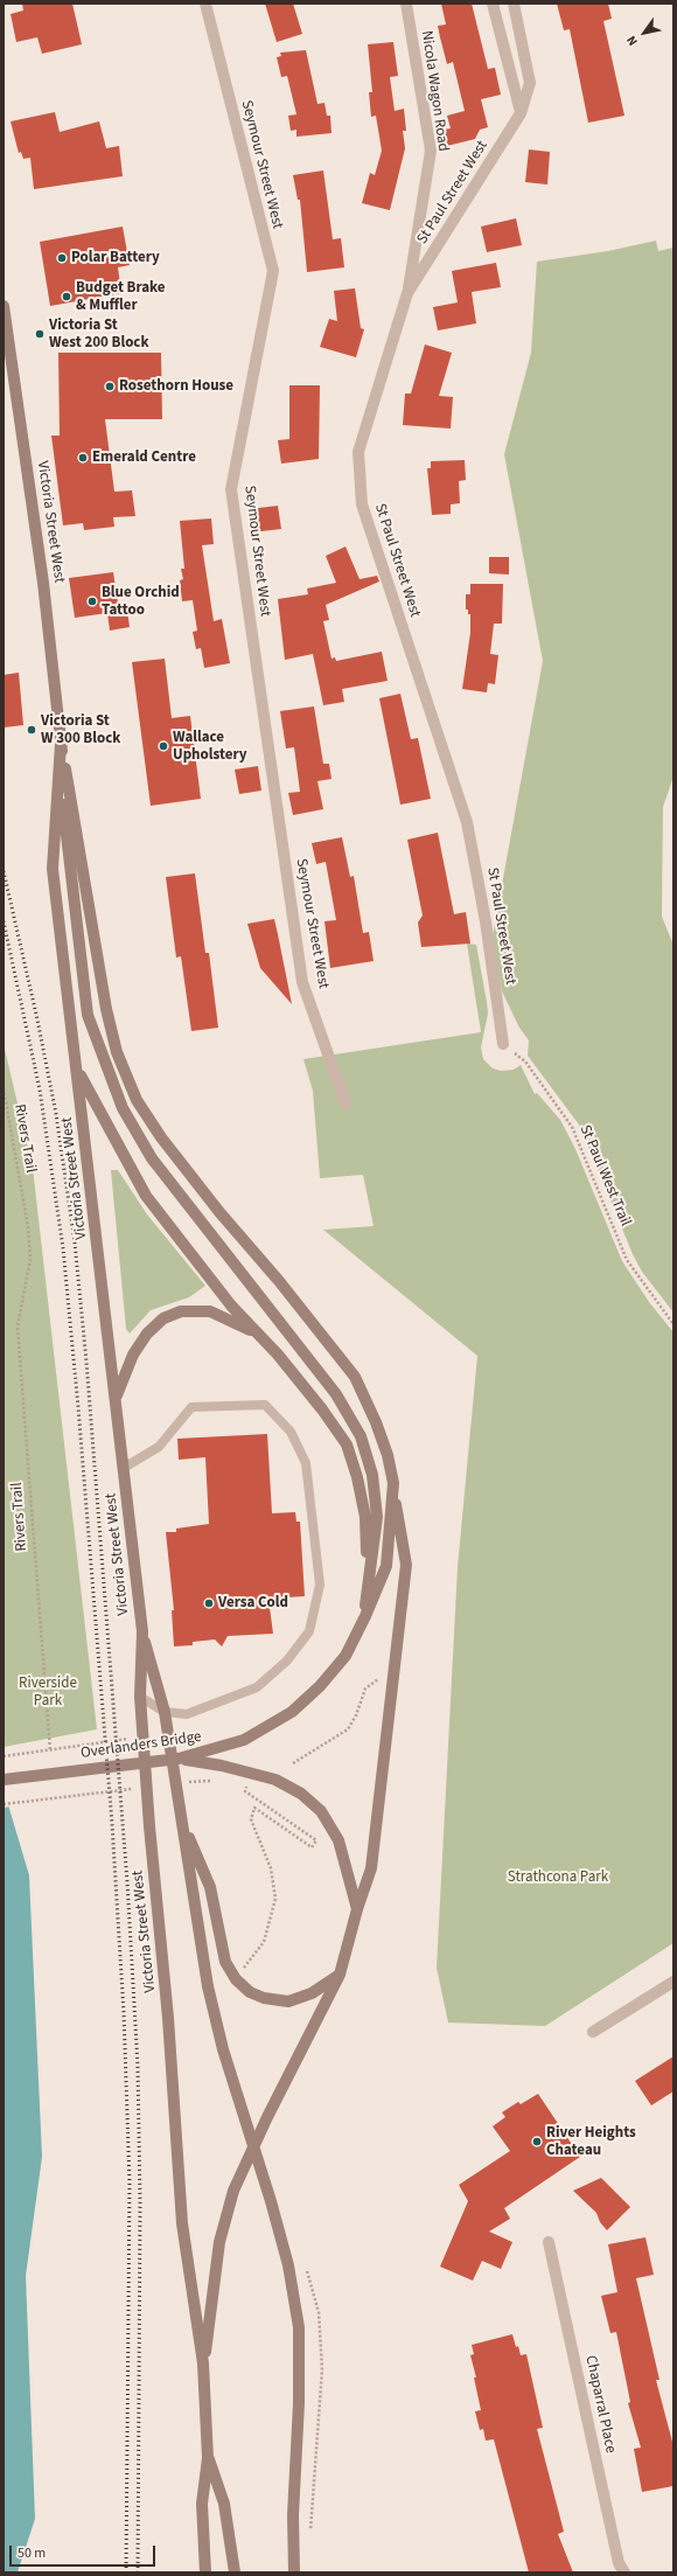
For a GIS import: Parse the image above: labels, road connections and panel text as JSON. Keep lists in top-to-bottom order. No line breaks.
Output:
{"streets":{"main road":["Victoria Street West","Overlanders Bridge"],"street":["Nicola Wagon Road","Seymour Street West","St Paul Street West","Chaparral Place"],"path":["Rivers Trail","St Paul West Trail"]},"crossings":[["Nicola Wagon Road","St Paul Street West"],["St Paul Street West","St Paul West Trail"],["Victoria Street West","Overlanders Bridge"]],"parks":["Riverside Park","Strathcona Park"],"places":["Polar Battery","Budget Brake & Muffler","Victoria St West 200 Block","Rosethorn House","Emerald Centre","Blue Orchid Tattoo","Victoria St W 300 Block","Wallace Upholstery","Versa Cold","River Heights Chateau"],"scale_bar":"50 m","north":"bottom left"}
